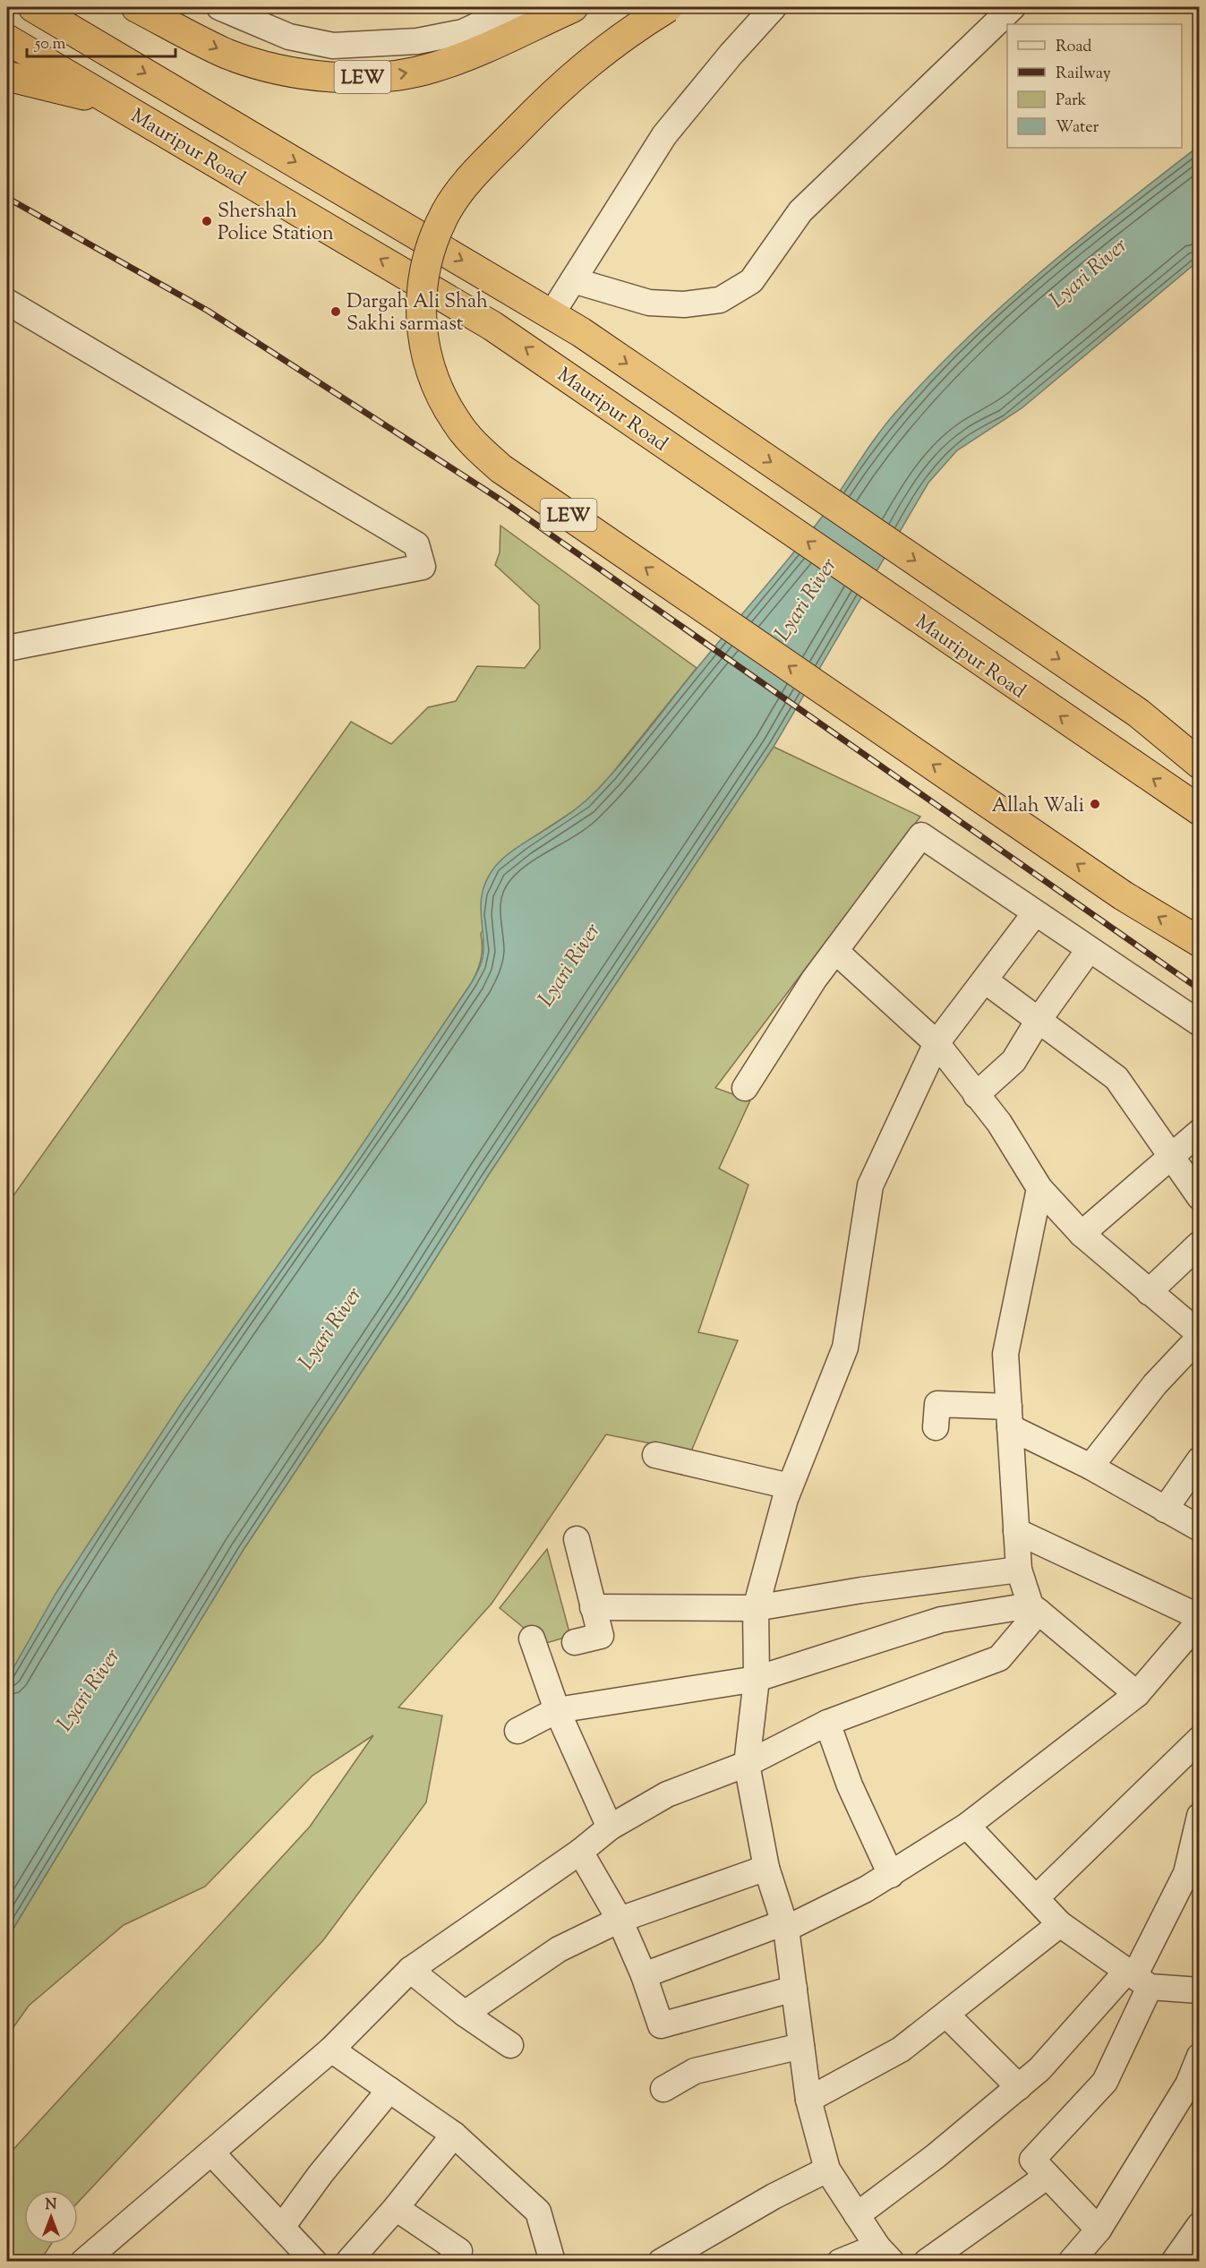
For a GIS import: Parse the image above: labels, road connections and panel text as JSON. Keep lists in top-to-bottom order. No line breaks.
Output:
{"streets":{"highway":["LEW","Mauripur Road"]},"water":["Lyari River"],"places":["Shershah Police Station","Dargah Ali Shah Sakhi sarmast","Allah Wali"],"legend":["Road","Railway","Park","Water"],"scale_bar":"50 m","north":"top"}
